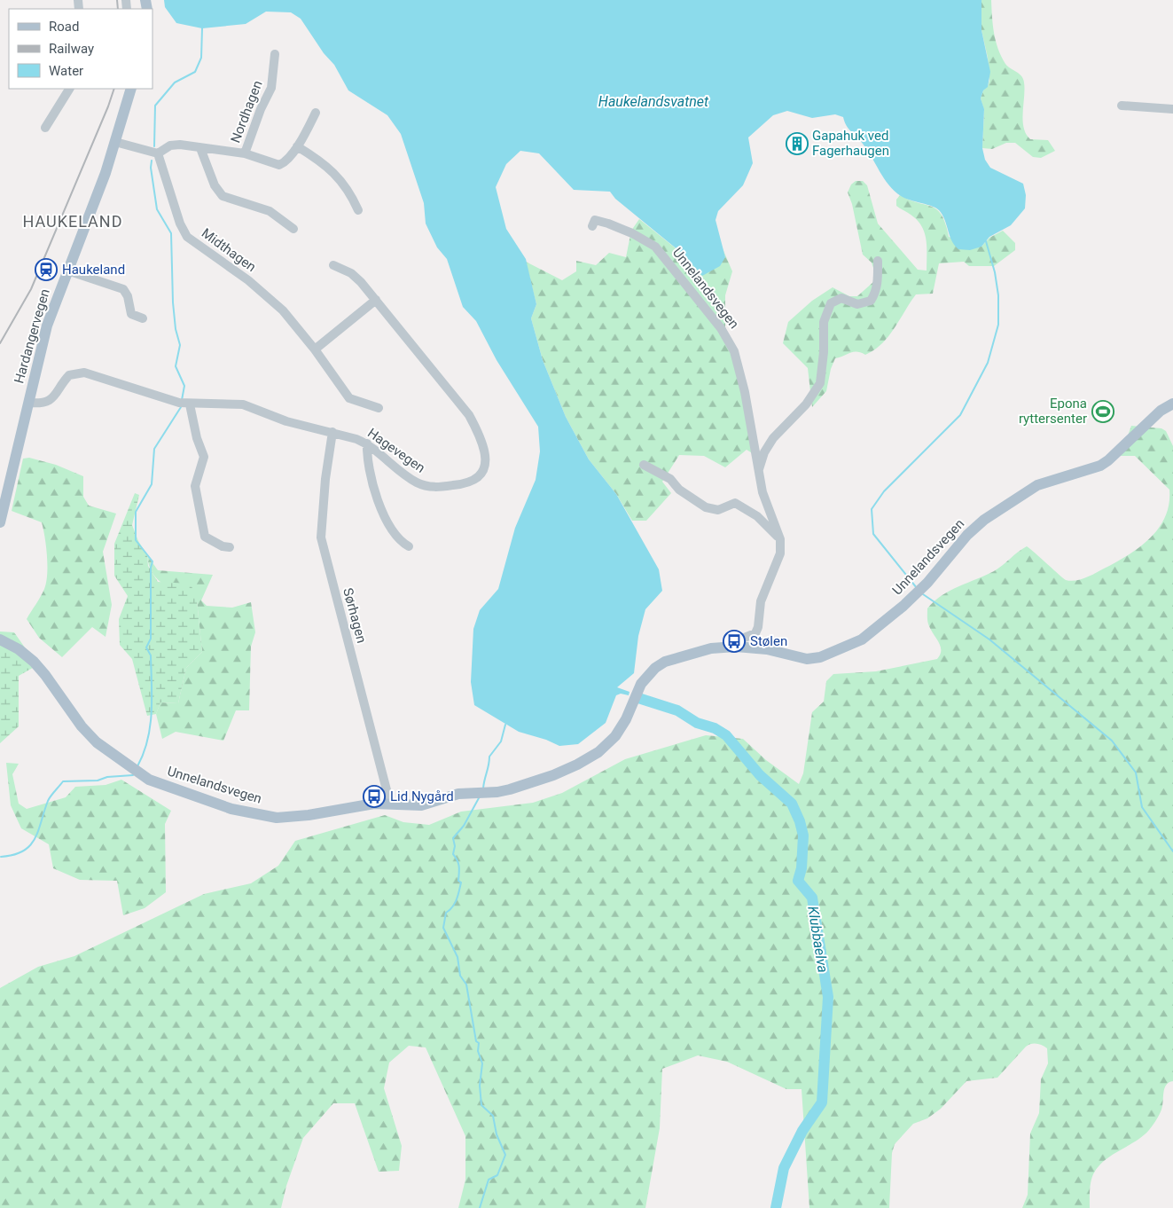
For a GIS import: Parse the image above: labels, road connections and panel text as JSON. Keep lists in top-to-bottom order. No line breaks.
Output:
{"streets":{"main road":["Unnelandsvegen","Hardangervegen"],"street":["Nordhagen","Midthagen","Hagevegen","Sørhagen"]},"crossings":[["Nordhagen","Midthagen"],["Unnelandsvegen","Sørhagen"],["Hardangervegen","Hagevegen"],["Hagevegen","Sørhagen"]],"districts":["HAUKELAND"],"water":["Haukelandsvatnet","Klubbaelva"],"places":{"building":["Gapahuk ved Fagerhaugen"],"station":["Haukeland"],"sports":["Epona ryttersenter"],"bus stop":["Stølen","Lid Nygård"]},"legend":["Road","Railway","Water"]}
